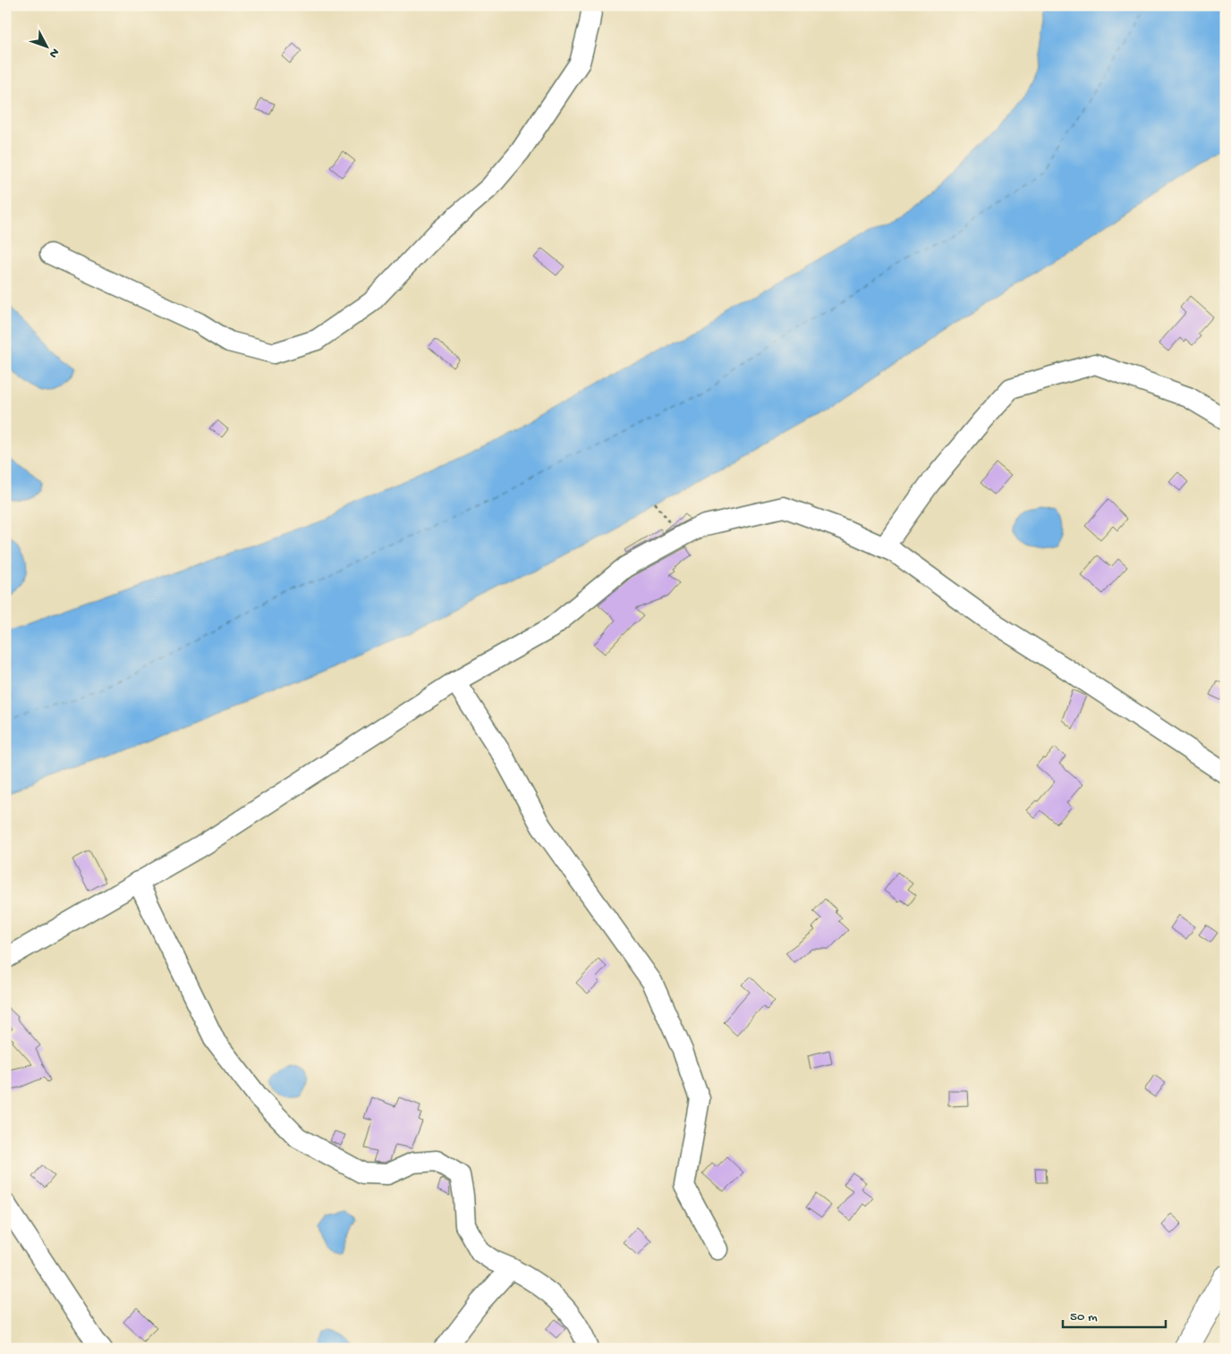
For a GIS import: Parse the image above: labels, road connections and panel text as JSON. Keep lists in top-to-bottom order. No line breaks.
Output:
{"scale_bar":"50 m","north":"bottom right"}
